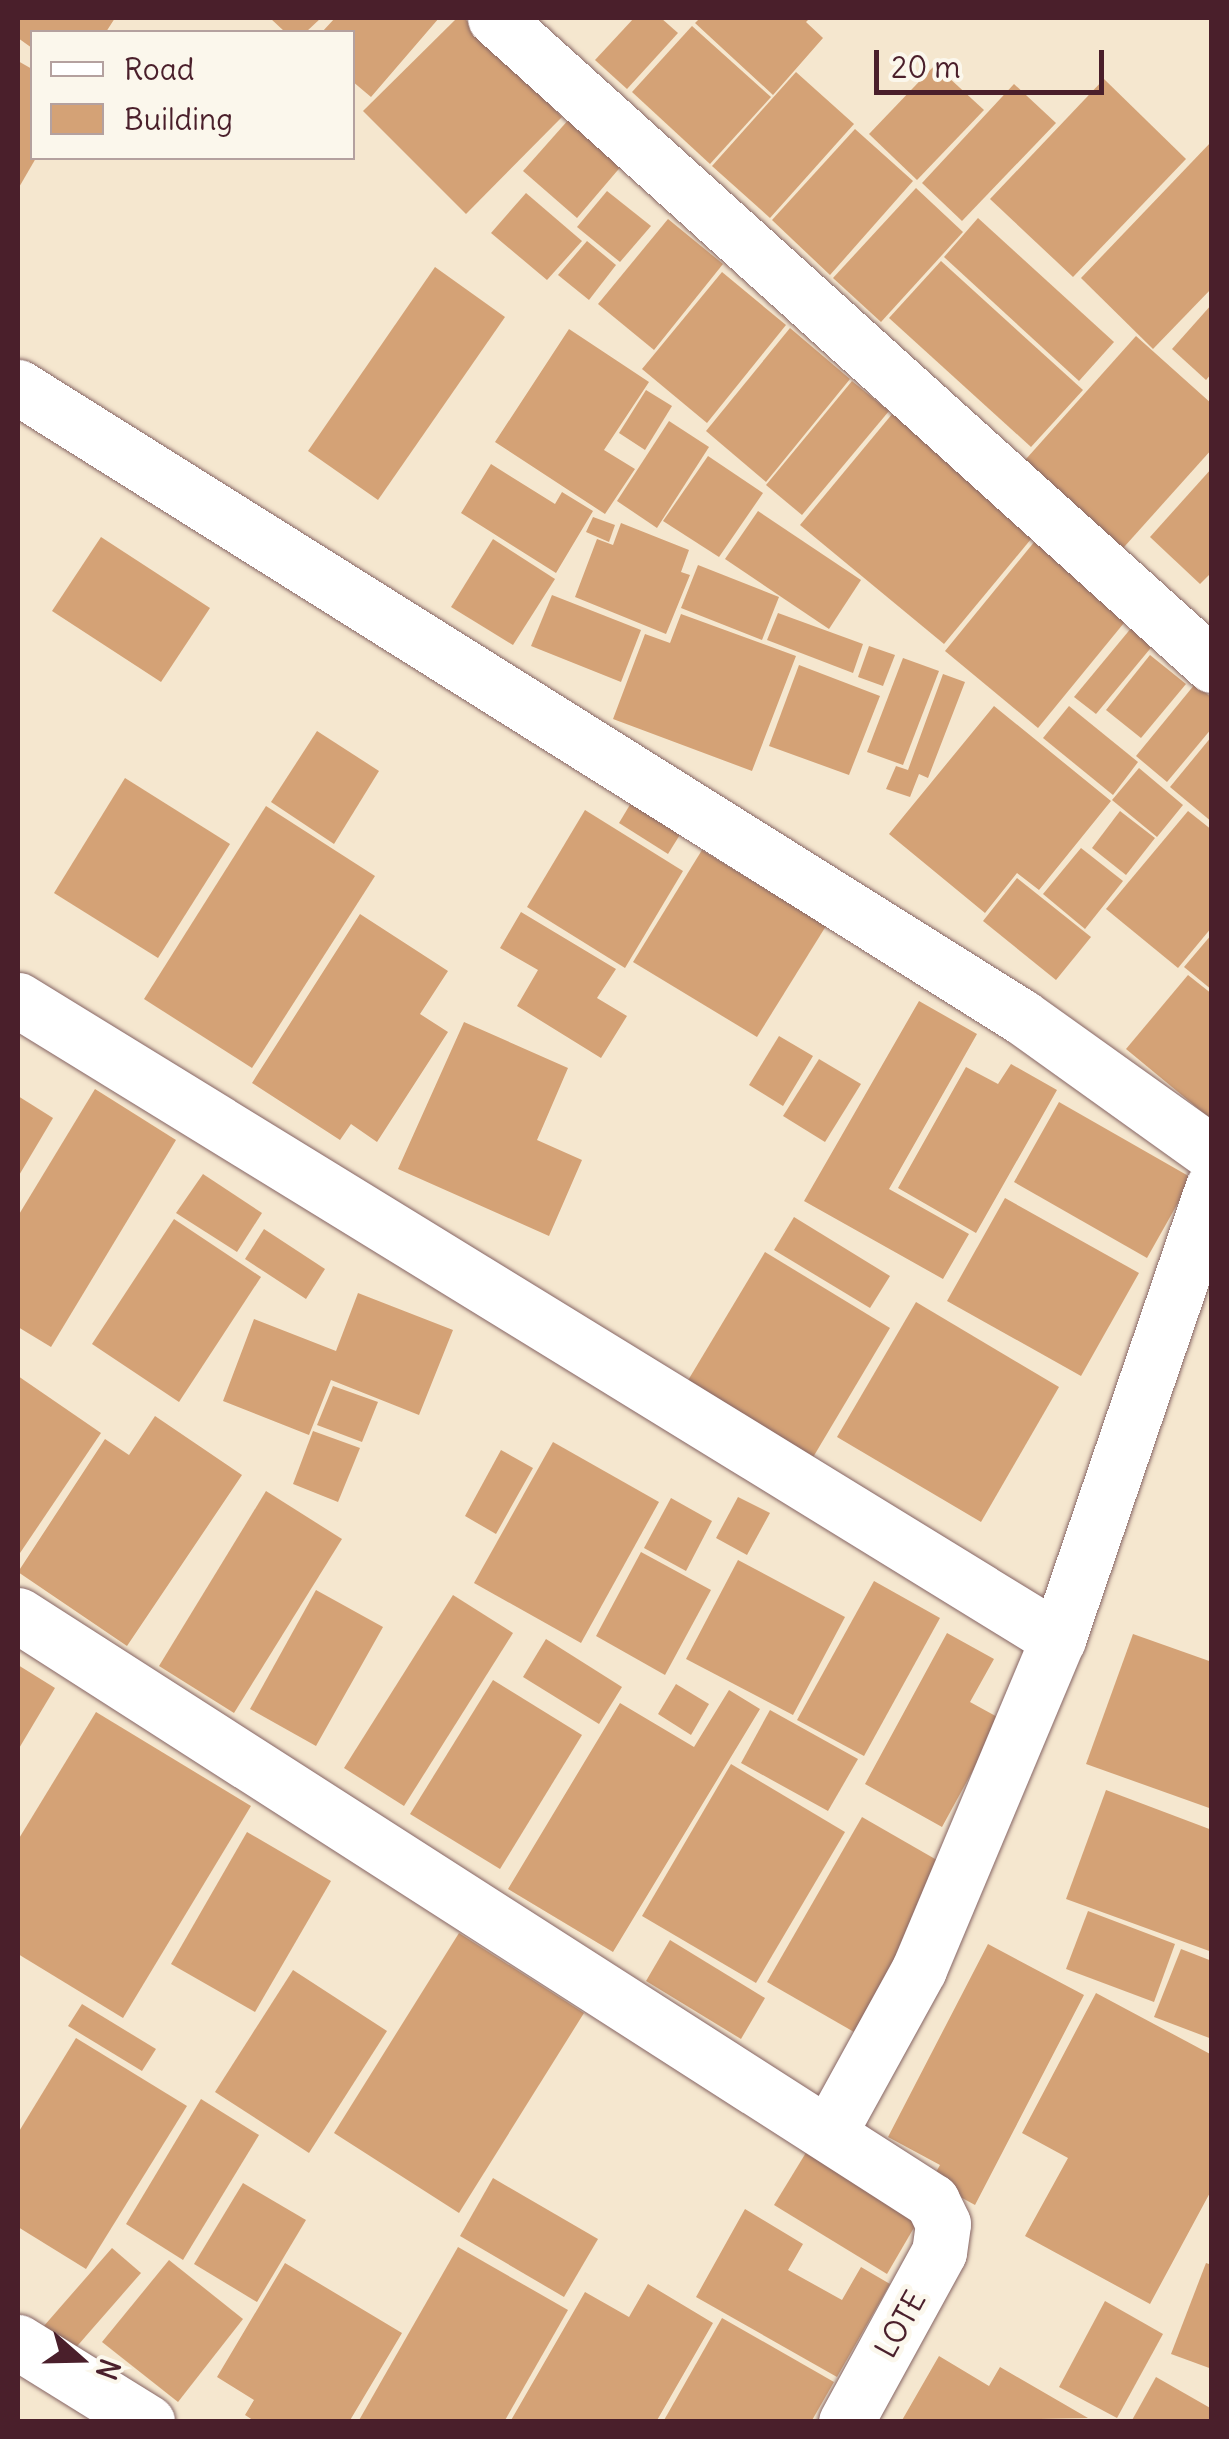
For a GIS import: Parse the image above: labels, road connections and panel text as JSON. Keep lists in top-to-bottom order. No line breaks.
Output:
{"streets":{"street":["LOTE"]},"legend":["Road","Building"],"scale_bar":"20 m","north":"right"}
